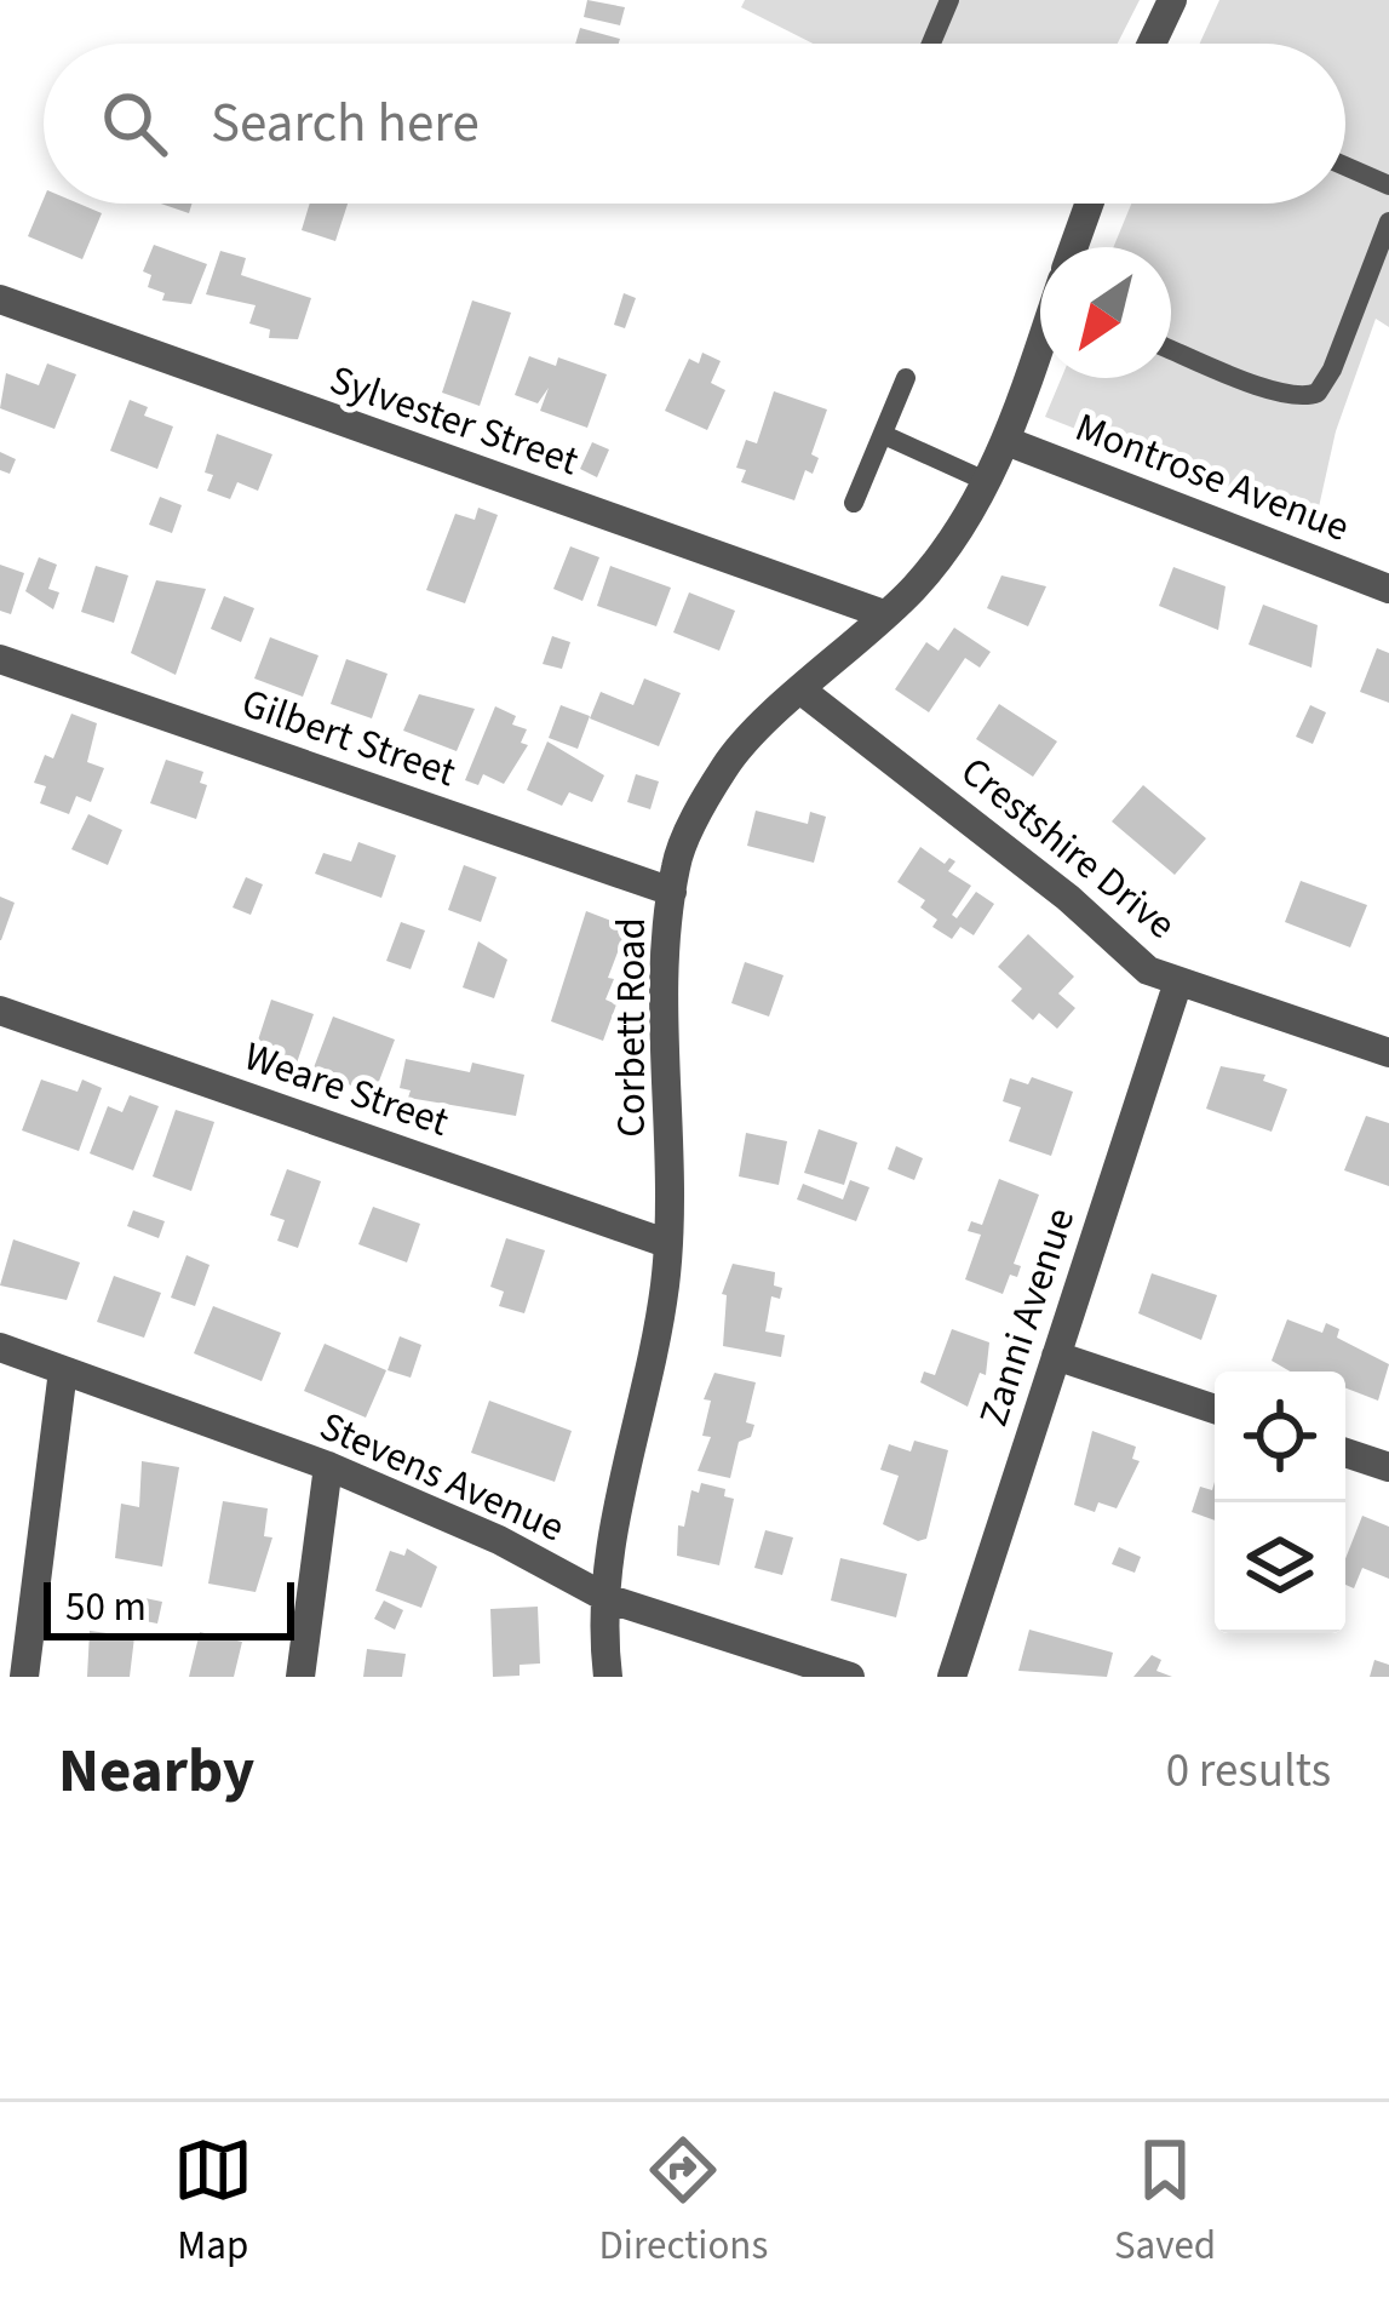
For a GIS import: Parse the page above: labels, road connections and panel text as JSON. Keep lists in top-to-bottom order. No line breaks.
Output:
{"streets":{"street":["Sylvester Street","Montrose Avenue","Gilbert Street","Crestshire Drive","Corbett Road","Weare Street","Zanni Avenue","Stevens Avenue"]},"crossings":[["Sylvester Street","Corbett Road"],["Montrose Avenue","Corbett Road"],["Gilbert Street","Corbett Road"],["Crestshire Drive","Corbett Road"],["Crestshire Drive","Zanni Avenue"],["Corbett Road","Weare Street"],["Corbett Road","Stevens Avenue"]],"scale_bar":"50 m","north":"bottom left","page":{"search":"Search here","scale":"50 m","heading":["Nearby","0 results"],"nav":["Map","Directions","Saved"]}}
